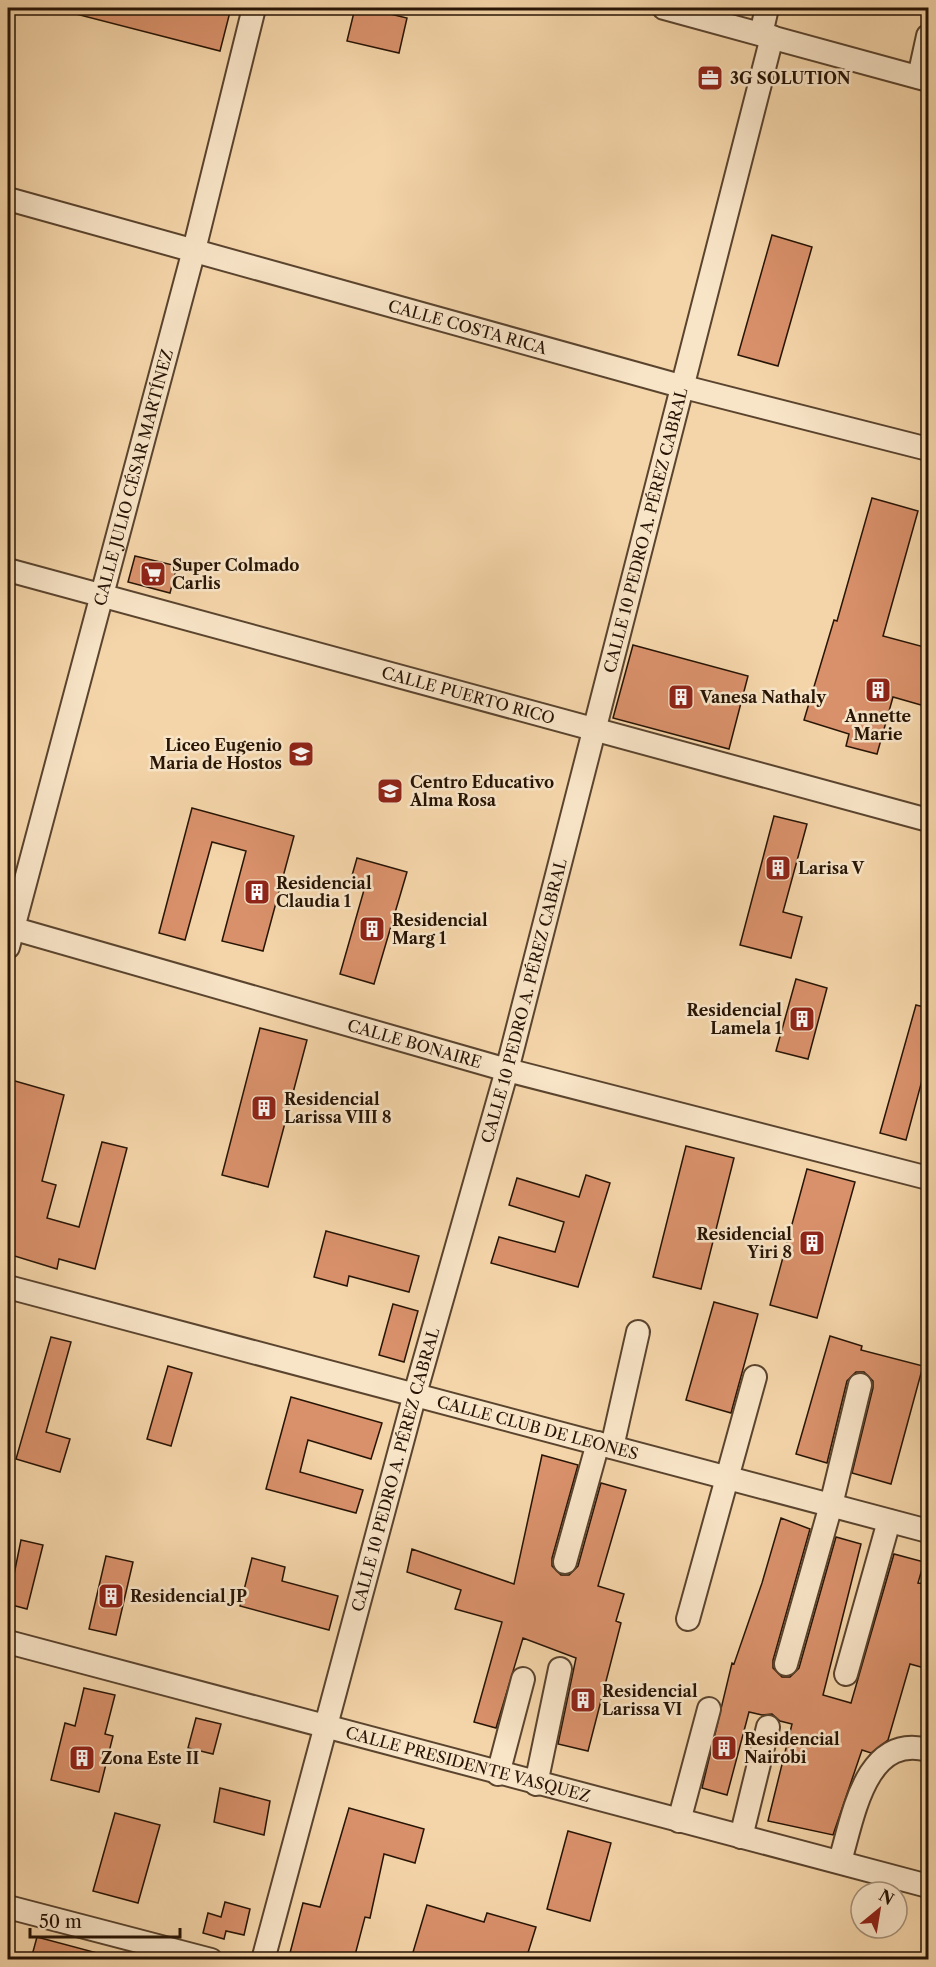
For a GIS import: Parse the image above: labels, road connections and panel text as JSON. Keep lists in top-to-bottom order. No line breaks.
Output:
{"streets":{"street":["CALLE COSTA RICA","CALLE JULIO CÉSAR MARTÍNEZ","CALLE 10 PEDRO A. PÉREZ CABRAL","CALLE PUERTO RICO","CALLE BONAIRE","CALLE CLUB DE LEONES","CALLE PRESIDENTE VASQUEZ"]},"crossings":[["CALLE COSTA RICA","CALLE JULIO CÉSAR MARTÍNEZ"],["CALLE COSTA RICA","CALLE 10 PEDRO A. PÉREZ CABRAL"],["CALLE JULIO CÉSAR MARTÍNEZ","CALLE PUERTO RICO"],["CALLE JULIO CÉSAR MARTÍNEZ","CALLE BONAIRE"],["CALLE 10 PEDRO A. PÉREZ CABRAL","CALLE PUERTO RICO"],["CALLE 10 PEDRO A. PÉREZ CABRAL","CALLE BONAIRE"],["CALLE 10 PEDRO A. PÉREZ CABRAL","CALLE CLUB DE LEONES"],["CALLE 10 PEDRO A. PÉREZ CABRAL","CALLE PRESIDENTE VASQUEZ"]],"places":{"office":["3G SOLUTION"],"supermarket":["Super Colmado Carlis"],"building":["Annette Marie","Vanesa Nathaly","Larisa V","Residencial Claudia 1","Residencial Marg 1","Residencial Lamela 1","Residencial Larissa VIII 8","Residencial Yiri 8","Residencial JP","Residencial Larissa VI","Residencial Nairobi","Zona Este II"],"school or university":["Liceo Eugenio Maria de Hostos","Centro Educativo Alma Rosa"]},"scale_bar":"50 m","north":"top right"}
